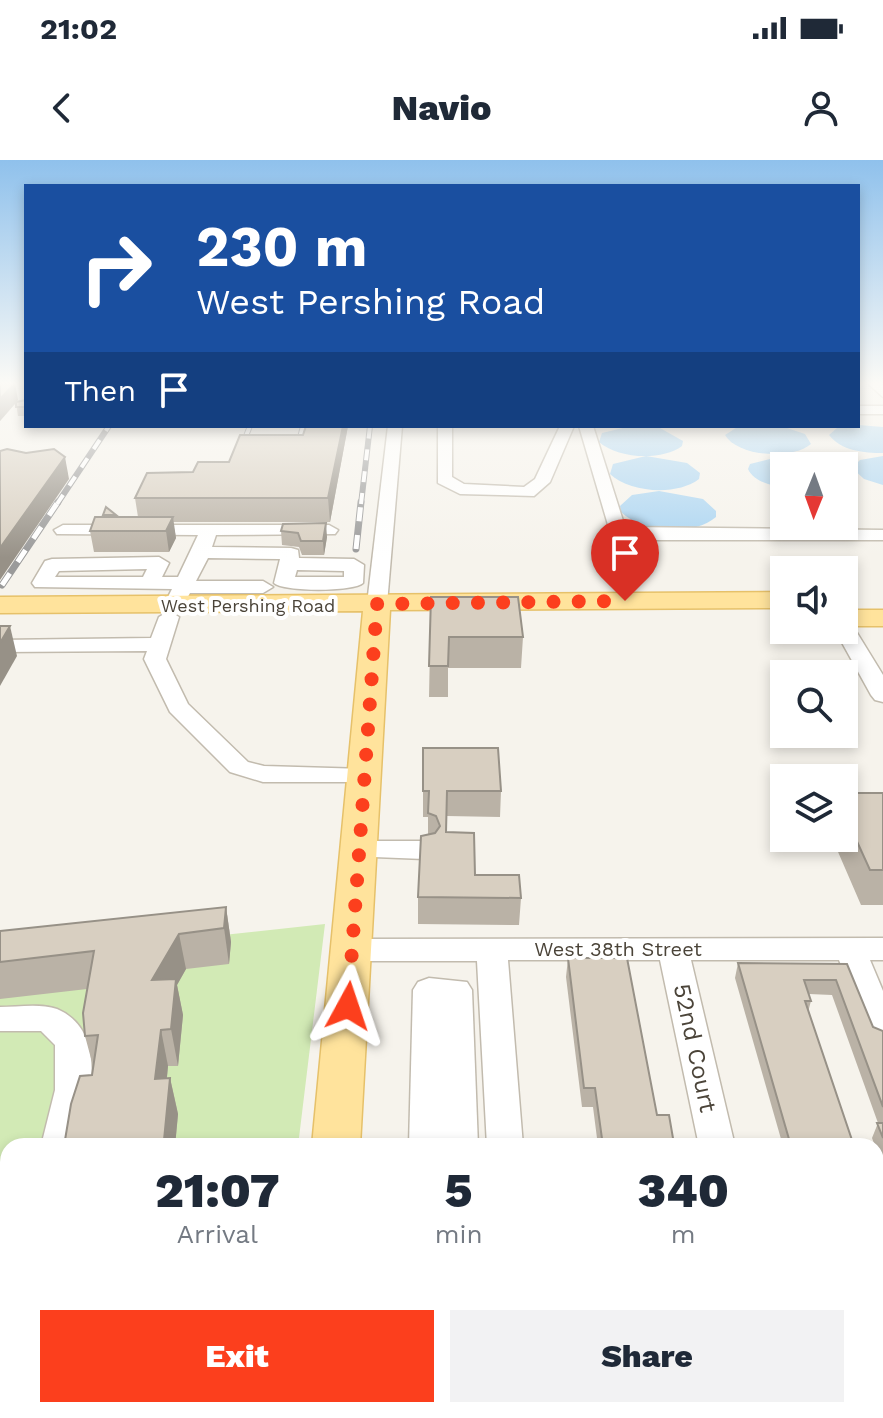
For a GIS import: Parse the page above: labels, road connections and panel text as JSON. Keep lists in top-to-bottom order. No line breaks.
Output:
{"streets":{"main road":["West Pershing Road"],"street":["West 38th Street","52nd Court"]},"crossings":[["West 38th Street","52nd Court"]],"north":"bottom","page":{"status":"21:02","header":"Navio","turn":["230 m","West Pershing Road"],"then":"Then","eta":["21:07","Arrival","5","min","340","m"],"buttons":["Exit","Share"]}}
